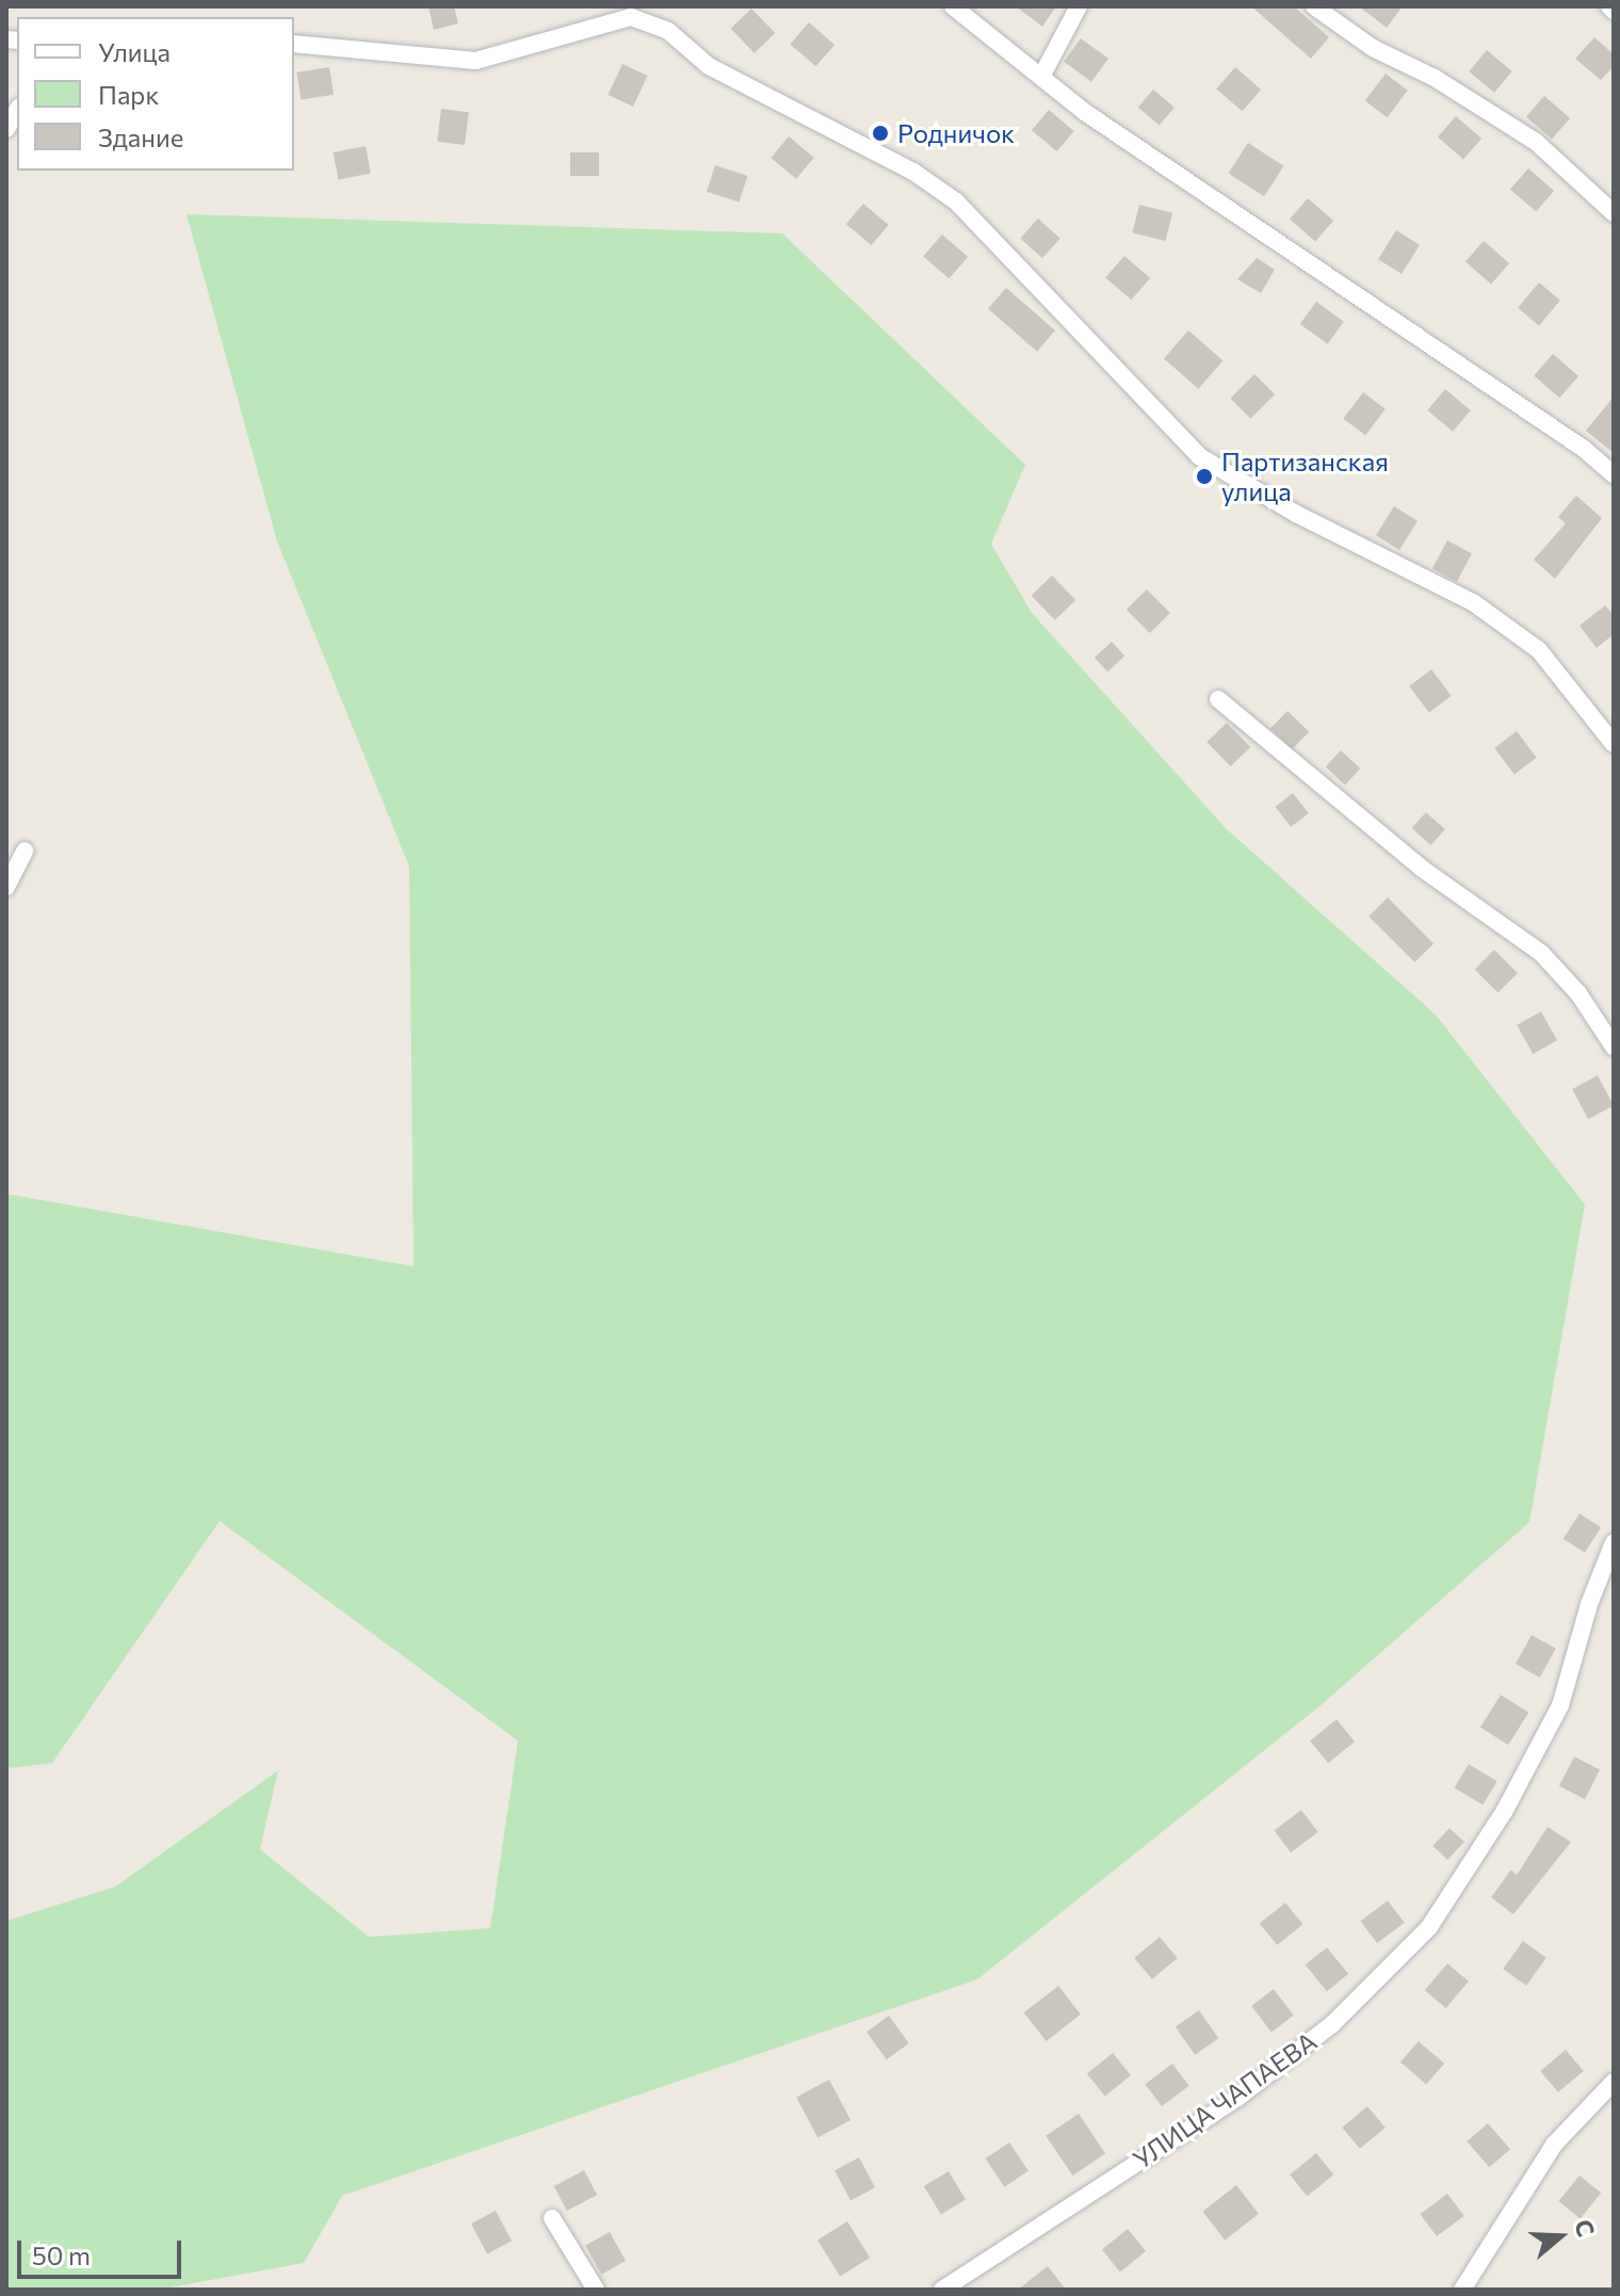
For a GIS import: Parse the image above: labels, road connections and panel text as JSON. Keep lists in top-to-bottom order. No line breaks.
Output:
{"streets":{"street":["УЛИЦА ЧАПАЕВА"]},"places":["Родничок","Партизанская улица"],"legend":["Улица","Парк","Здание"],"scale_bar":"50 m","north":"right"}
